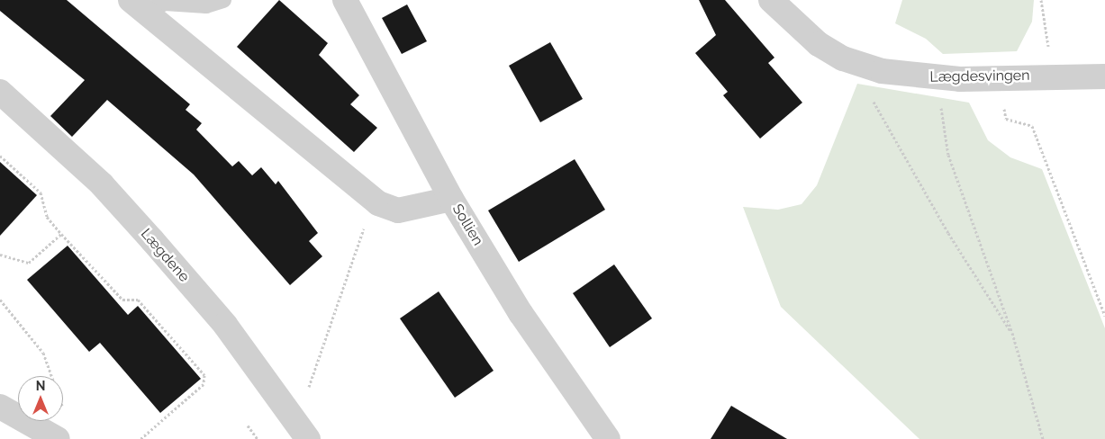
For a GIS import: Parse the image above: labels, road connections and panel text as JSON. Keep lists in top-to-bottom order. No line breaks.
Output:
{"streets":{"street":["Lægdesvingen","Sollien","Lægdene"]},"north":"top"}
